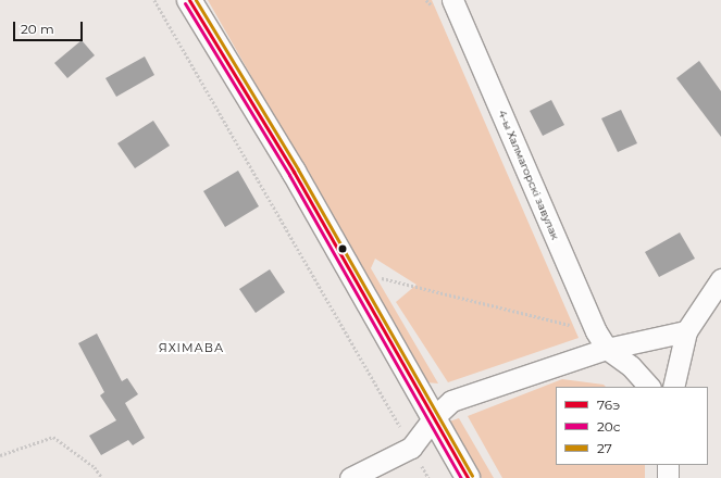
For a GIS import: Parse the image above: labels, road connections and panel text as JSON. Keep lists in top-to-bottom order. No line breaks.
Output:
{"streets":{"street":["4-ы Халмагорскі завулак"]},"districts":["ЯХІМАВА"],"lines":["transit line 76э","transit line 27","transit line 20с"],"legend":["76э","20с","27"],"scale_bar":"20 m"}
